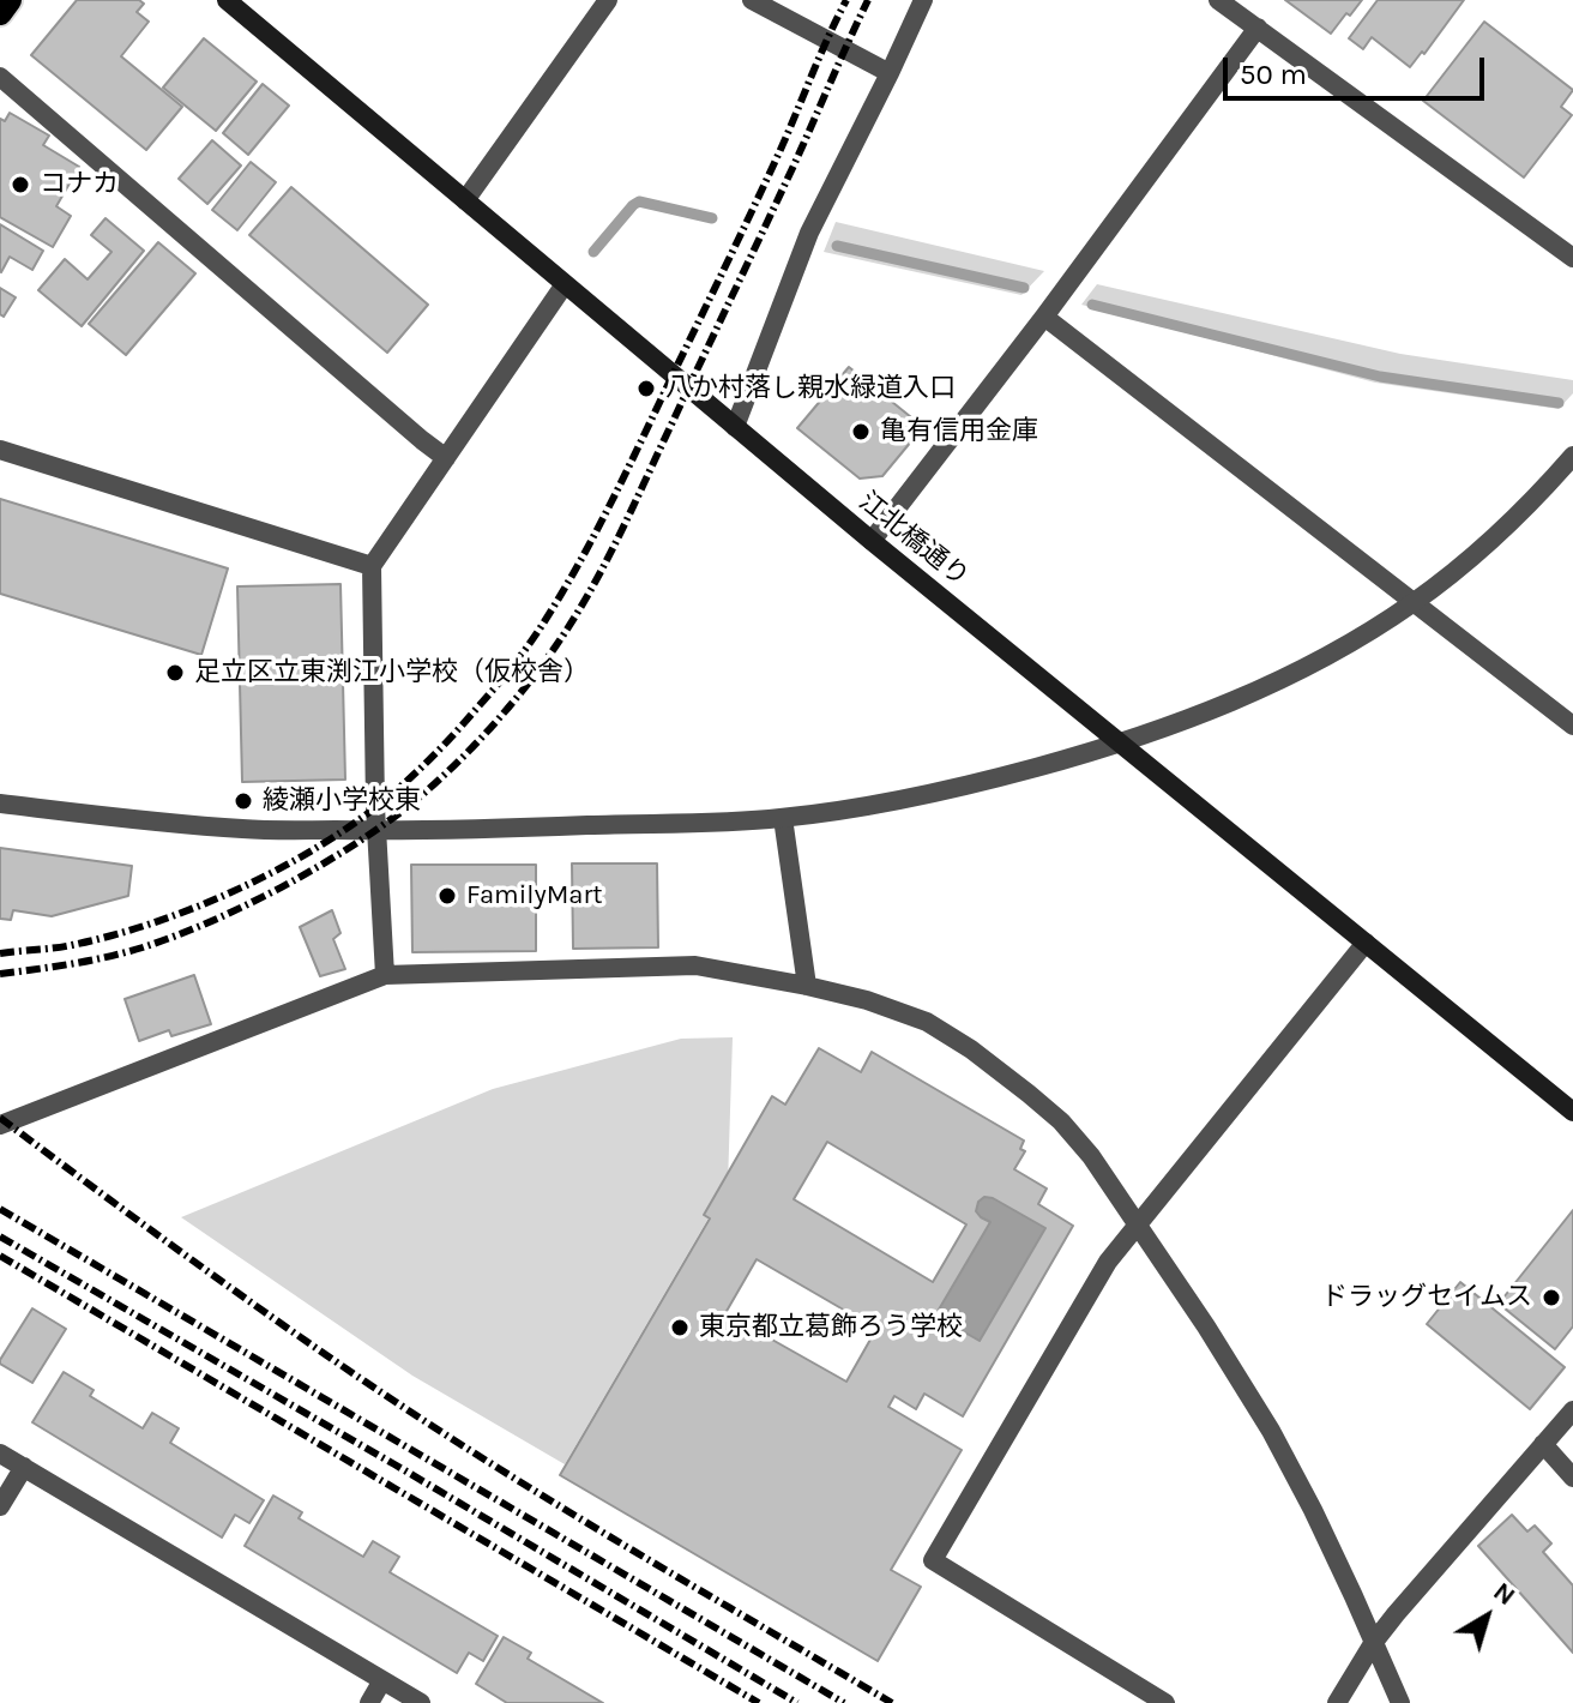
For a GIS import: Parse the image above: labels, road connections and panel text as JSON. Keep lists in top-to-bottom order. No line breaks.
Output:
{"streets":{"main road":["江北橋通り"]},"places":["コナカ","八か村落し親水緑道入口","亀有信用金庫","足立区立東渕江小学校（仮校舎）","綾瀬小学校東","FamilyMart","ドラッグセイムス","東京都立葛飾ろう学校"],"scale_bar":"50 m","north":"top right"}
